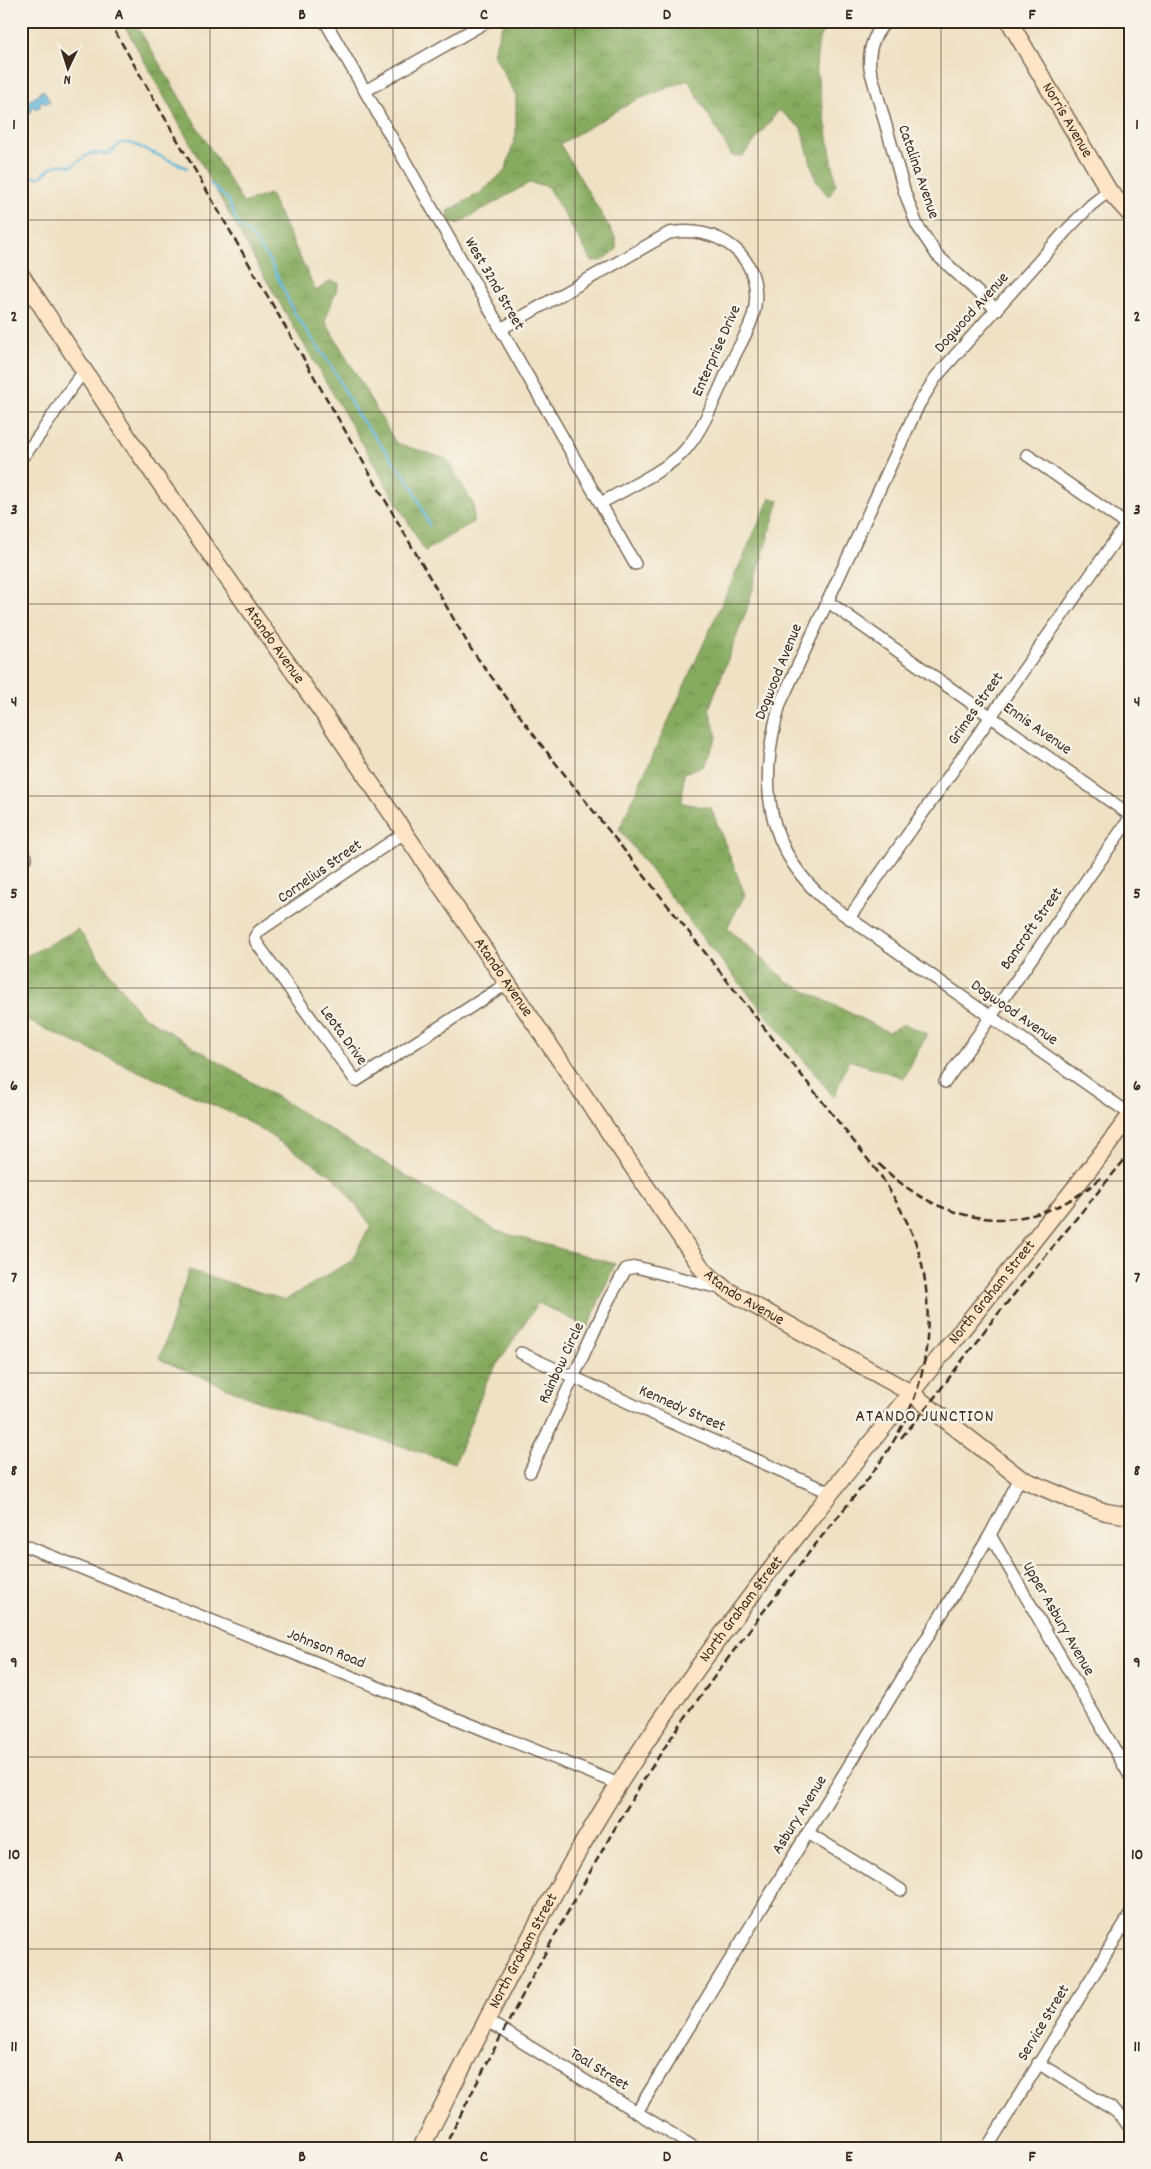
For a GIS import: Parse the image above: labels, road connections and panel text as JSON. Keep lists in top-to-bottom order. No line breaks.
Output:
{"streets":{"main road":["Norris Avenue","Atando Avenue","North Graham Street"],"street":["Catalina Avenue","West 32nd Street","Dogwood Avenue","Enterprise Drive","Grimes Street","Ennis Avenue","Cornelius Street","Bancroft Street","Leota Drive","Rainbow Circle","Kennedy Street","Upper Asbury Avenue","Johnson Road","Asbury Avenue","Service Street","Toal Street"]},"crossings":[["Norris Avenue","Dogwood Avenue"],["Catalina Avenue","Dogwood Avenue"],["West 32nd Street","Enterprise Drive"],["Dogwood Avenue","Grimes Street"],["Dogwood Avenue","Ennis Avenue"],["Dogwood Avenue","Bancroft Street"],["Dogwood Avenue","North Graham Street"],["Atando Avenue","Cornelius Street"],["Atando Avenue","Leota Drive"],["Atando Avenue","North Graham Street"],["Atando Avenue","Rainbow Circle"],["Grimes Street","Ennis Avenue"],["Cornelius Street","Leota Drive"],["North Graham Street","Kennedy Street"],["North Graham Street","Johnson Road"],["North Graham Street","Toal Street"],["Rainbow Circle","Kennedy Street"],["Upper Asbury Avenue","Asbury Avenue"],["Asbury Avenue","Toal Street"]],"districts":["ATANDO JUNCTION"],"north":"bottom","grid":{"columns":["A","B","C","D","E","F"],"rows":["1","2","3","4","5","6","7","8","9","10","11"]}}
